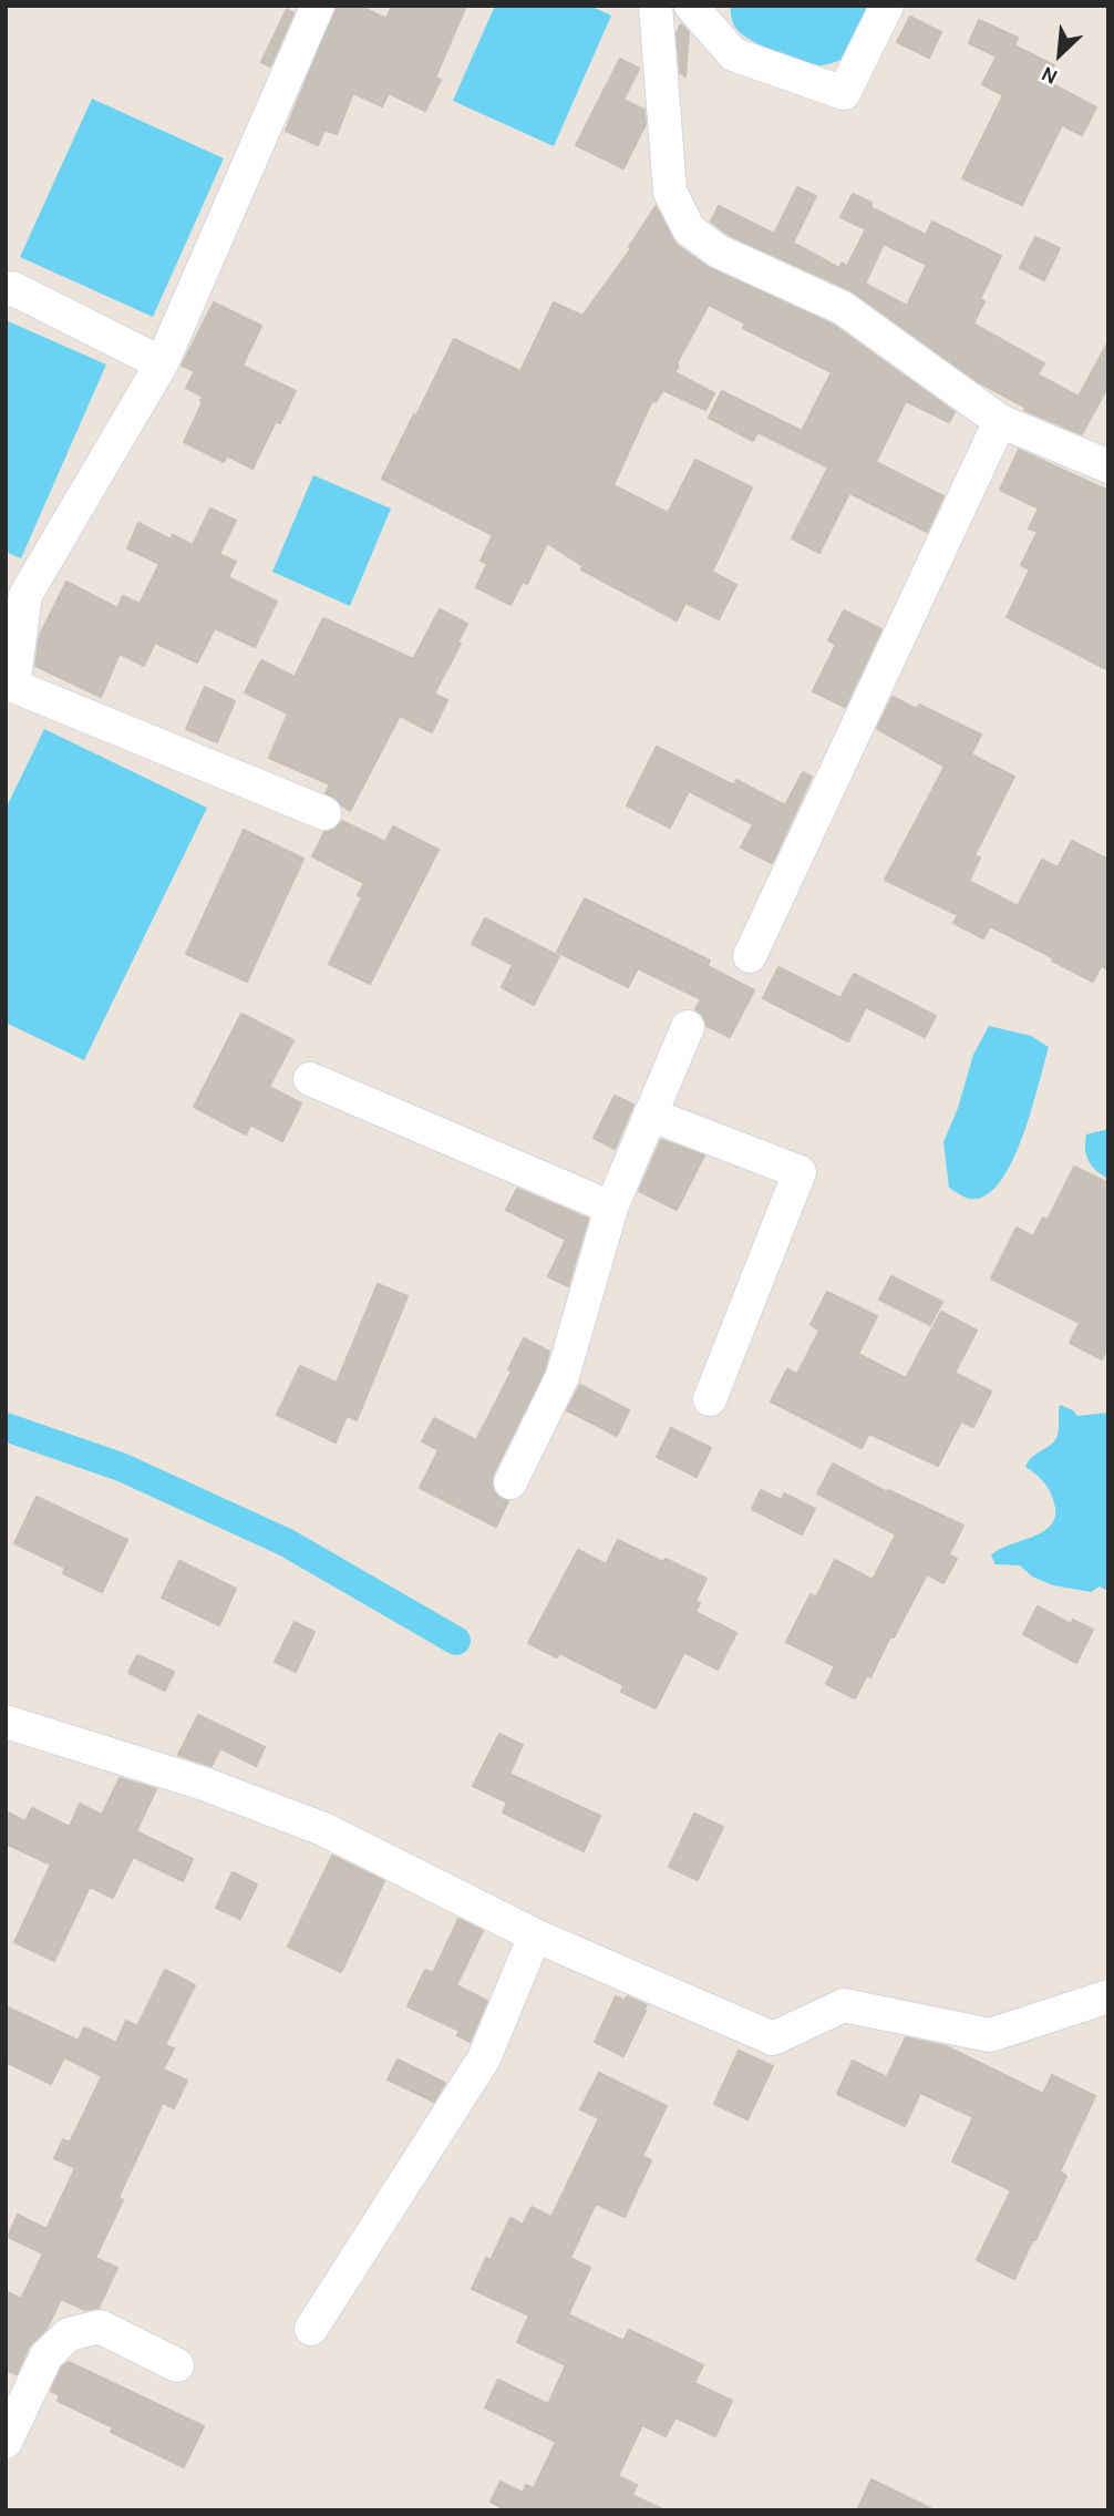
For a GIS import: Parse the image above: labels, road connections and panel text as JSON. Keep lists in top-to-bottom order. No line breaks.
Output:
{"north":"bottom left"}
